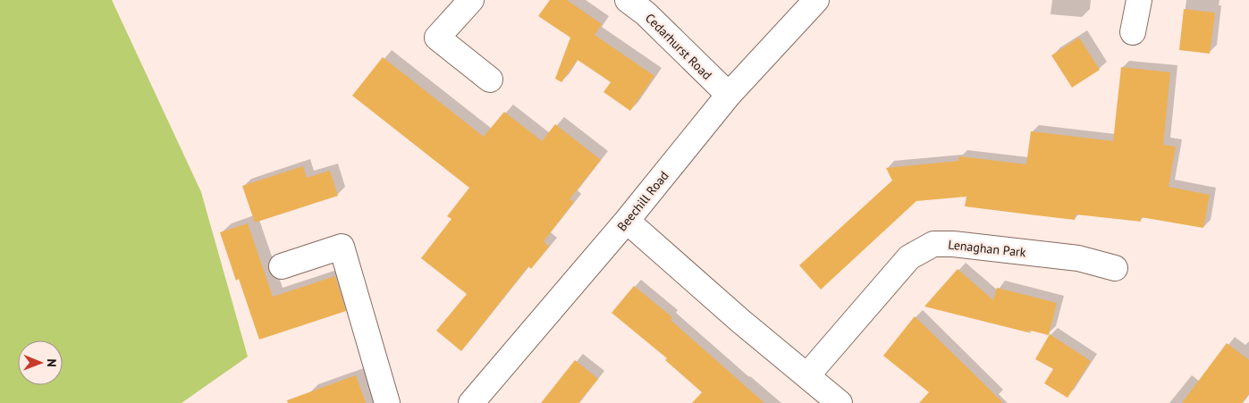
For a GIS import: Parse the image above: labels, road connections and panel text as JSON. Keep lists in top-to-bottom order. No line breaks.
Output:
{"streets":{"street":["Cedarhurst Road","Beechill Road","Lenaghan Park"]},"crossings":[["Cedarhurst Road","Beechill Road"]],"north":"right"}
